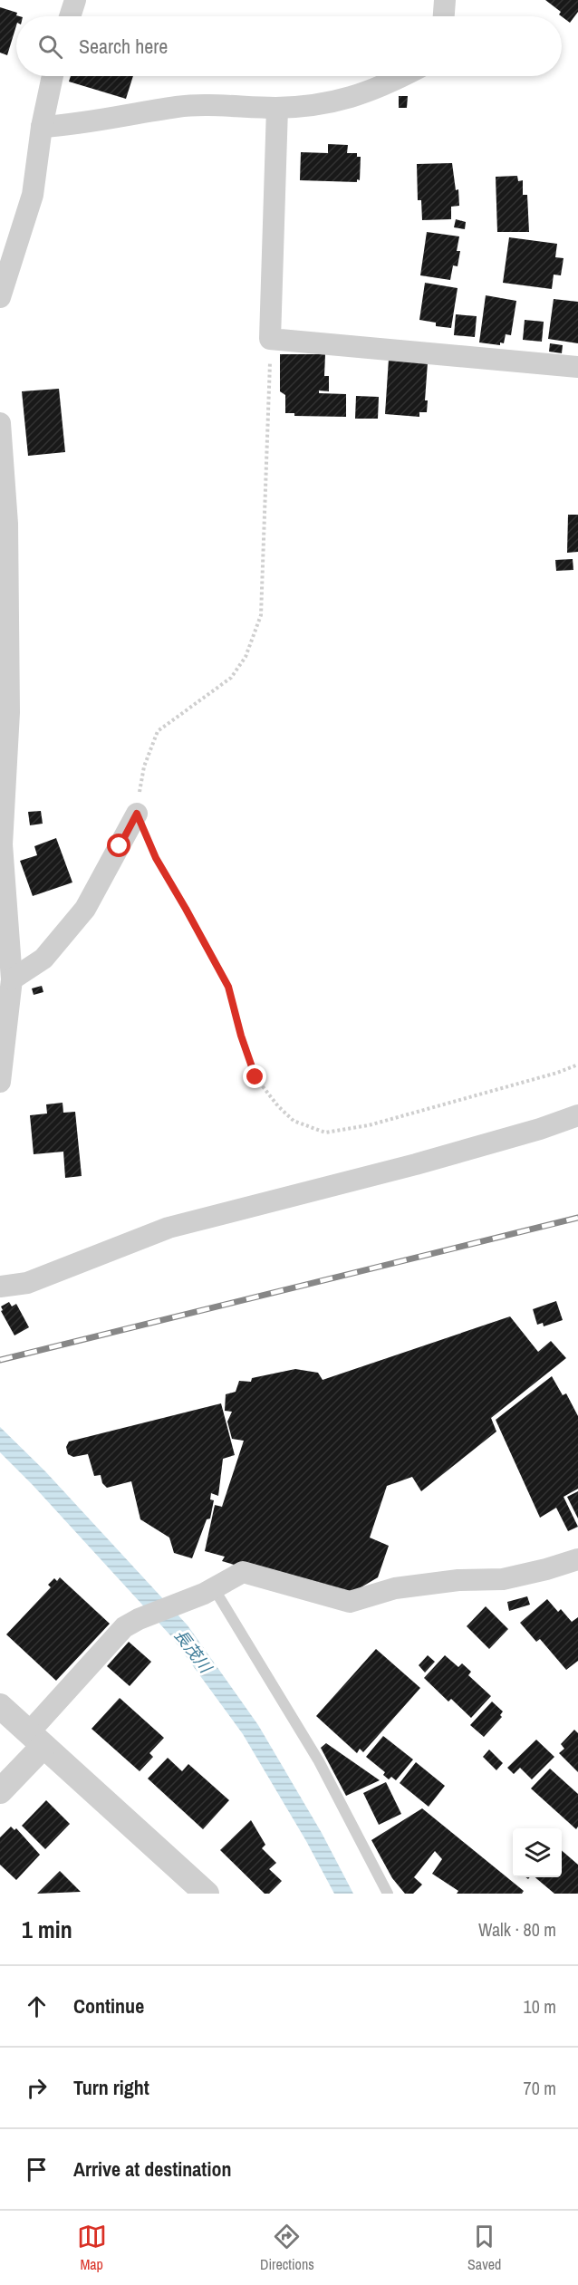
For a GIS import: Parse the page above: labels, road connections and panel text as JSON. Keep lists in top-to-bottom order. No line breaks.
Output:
{"water":["長茂川"],"page":{"search":"Search here","heading":["1 min","Walk · 80 m"],"list":[["Continue","10 m"],["Turn right","70 m"],"Arrive at destination"],"nav":["Map","Directions","Saved"]}}
